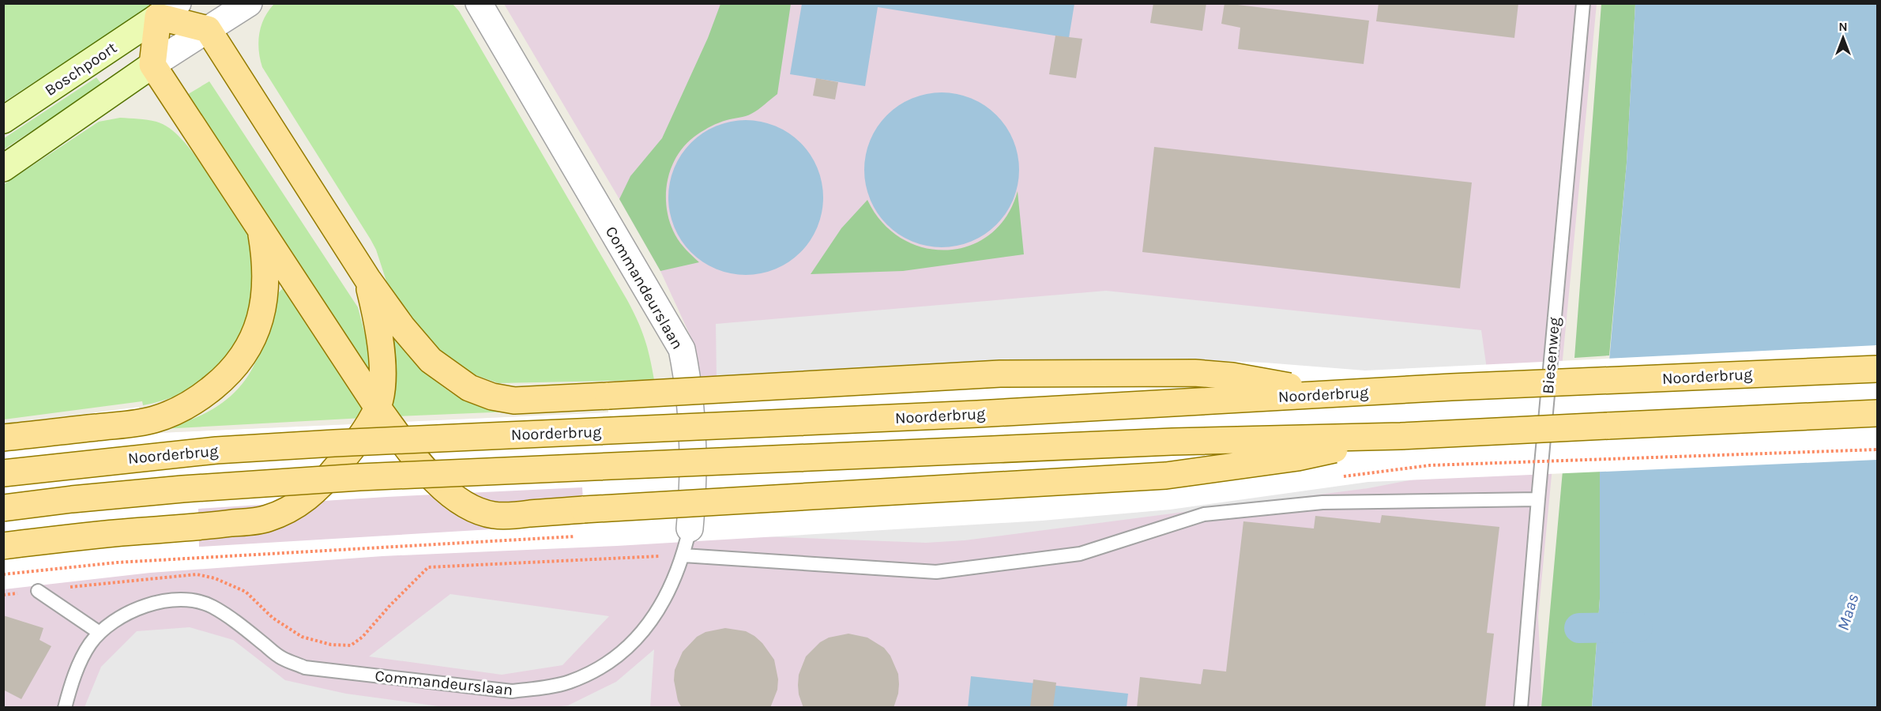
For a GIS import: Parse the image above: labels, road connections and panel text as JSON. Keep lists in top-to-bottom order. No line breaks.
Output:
{"streets":{"main road":["Boschpoort","Noorderbrug"],"street":["Commandeurslaan"],"lane":["Biesenweg"]},"water":["Maas"],"north":"top"}
